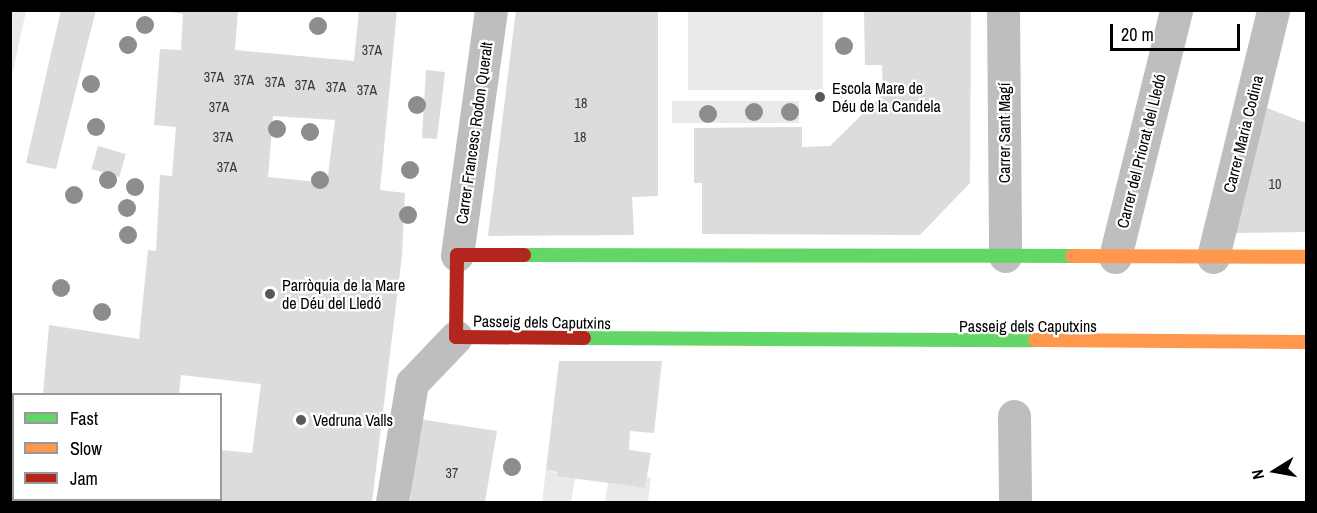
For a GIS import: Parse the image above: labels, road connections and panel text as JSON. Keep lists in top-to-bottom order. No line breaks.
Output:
{"streets":{"street":["Carrer Francesc Rodon Queralt","Carrer Sant Magí","Carrer Maria Codina","Carrer del Priorat del Lledó","Passeig dels Caputxins"]},"crossings":[["Carrer Francesc Rodon Queralt","Passeig dels Caputxins"]],"places":["Escola Mare de Déu de la Candela","Parròquia de la Mare de Déu del Lledó","Vedruna Valls"],"house_numbers":["37A","37A","37A","37A","37A","37A","37A","18","37A","37A","18","37A","10","37"],"legend":["Fast","Slow","Jam"],"scale_bar":"20 m","north":"left"}
